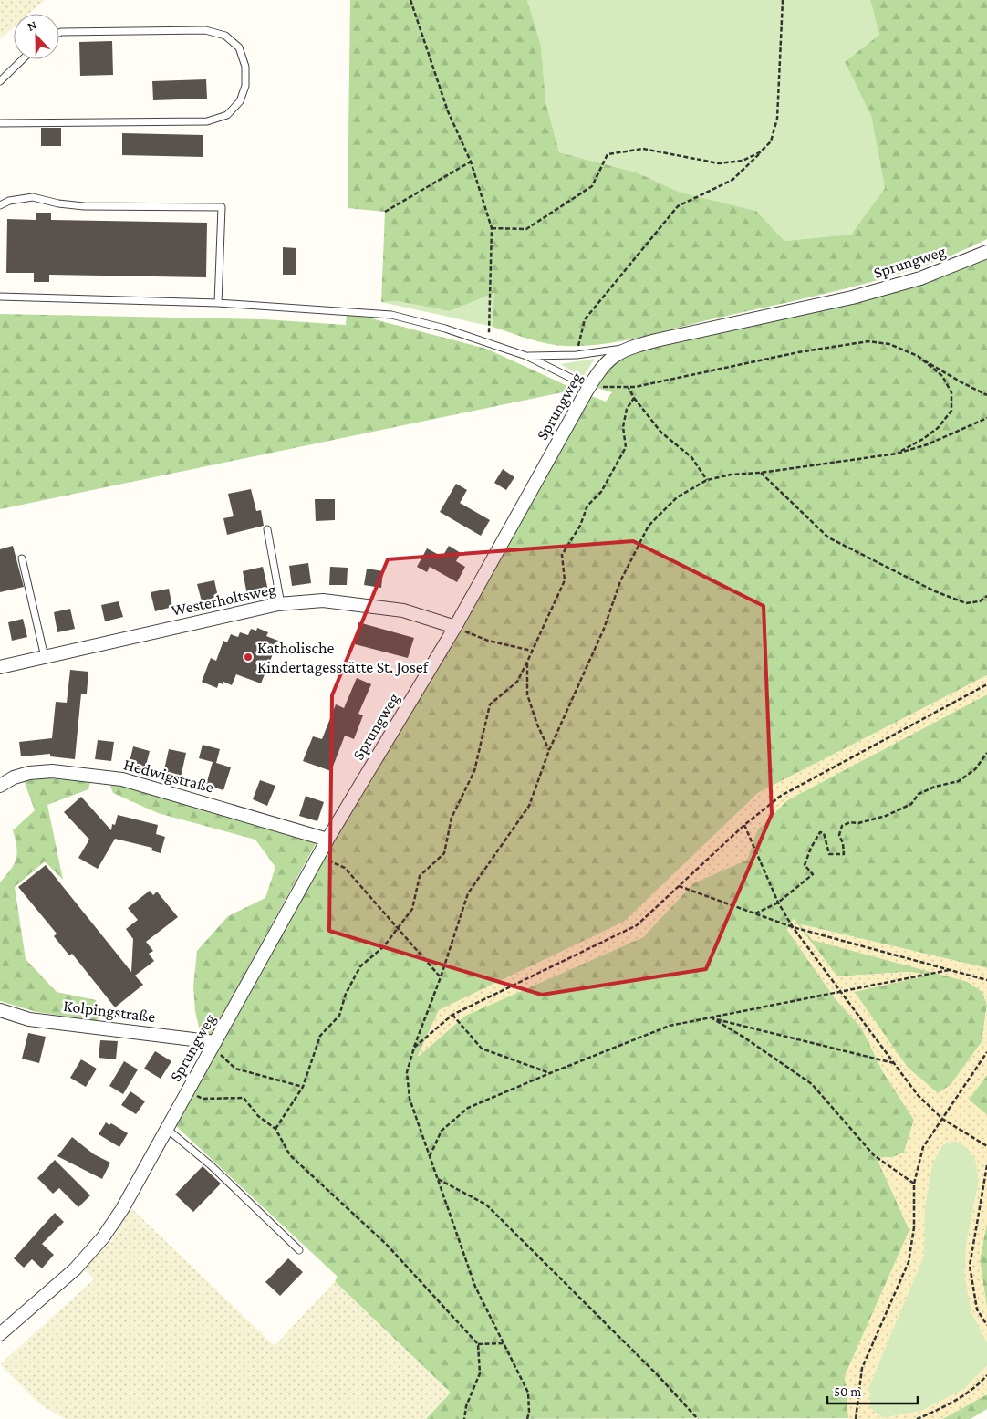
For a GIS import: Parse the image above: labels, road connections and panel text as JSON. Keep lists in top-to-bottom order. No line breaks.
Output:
{"streets":{"street":["Sprungweg","Westerholtsweg","Hedwigstraße","Kolpingstraße"]},"crossings":[["Sprungweg","Westerholtsweg"],["Sprungweg","Hedwigstraße"],["Sprungweg","Kolpingstraße"]],"places":["Katholische Kindertagesstätte St. Josef"],"scale_bar":"50 m","north":"top"}
